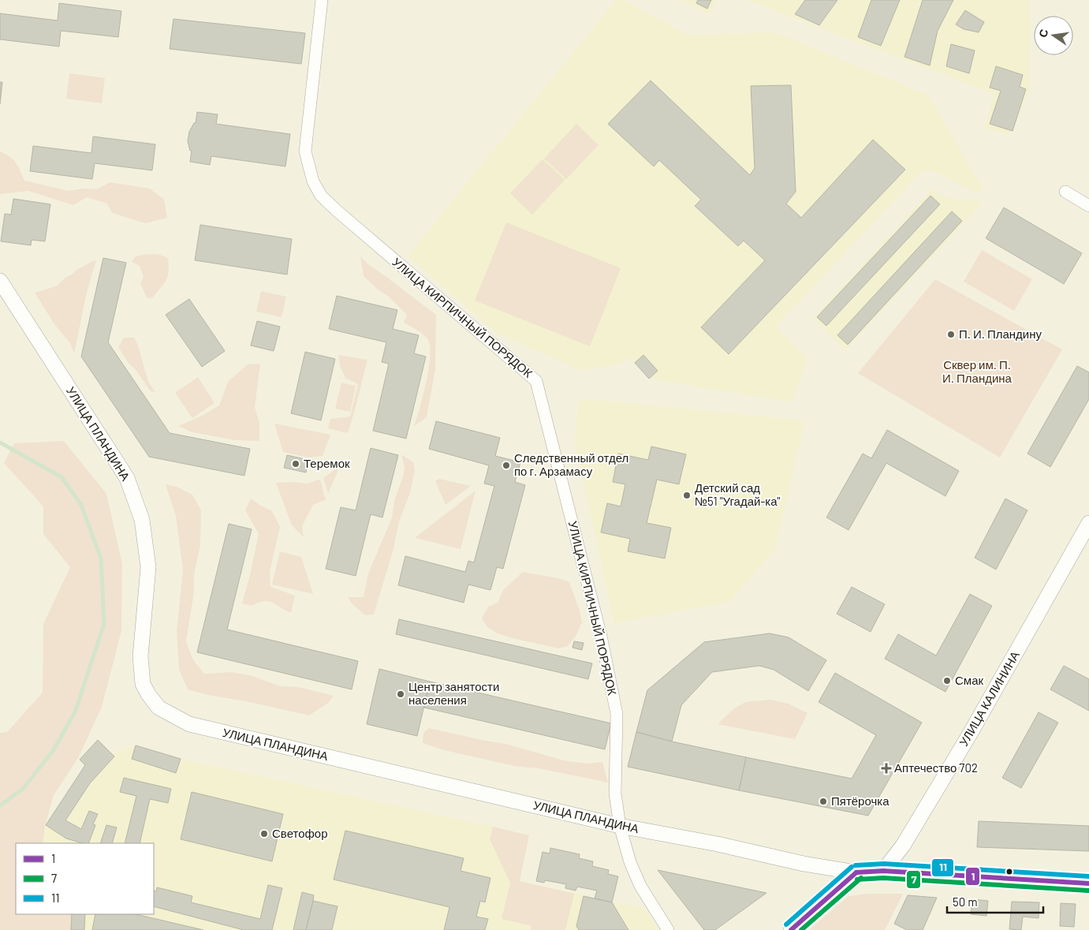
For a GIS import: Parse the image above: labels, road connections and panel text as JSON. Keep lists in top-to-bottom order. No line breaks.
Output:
{"streets":{"street":["УЛИЦА КИРПИЧНЫЙ ПОРЯДОК","УЛИЦА ПЛАНДИНА","УЛИЦА КАЛИНИНА"]},"crossings":[["УЛИЦА КИРПИЧНЫЙ ПОРЯДОК","УЛИЦА ПЛАНДИНА"],["УЛИЦА ПЛАНДИНА","УЛИЦА КАЛИНИНА"]],"parks":["Сквер им. П. И. Пландина"],"places":{"other":["П. И. Пландину","Теремок","Следственный отдел по г. Арзамасу","Детский сад №51 \"Угадай-ка\"","Смак","Центр занятости населения","Пятёрочка","Светофор"],"health":["Аптечество 702"]},"lines":["transit line 11","transit line 1","transit line 7"],"legend":["1","7","11"],"scale_bar":"50 m","north":"left"}
